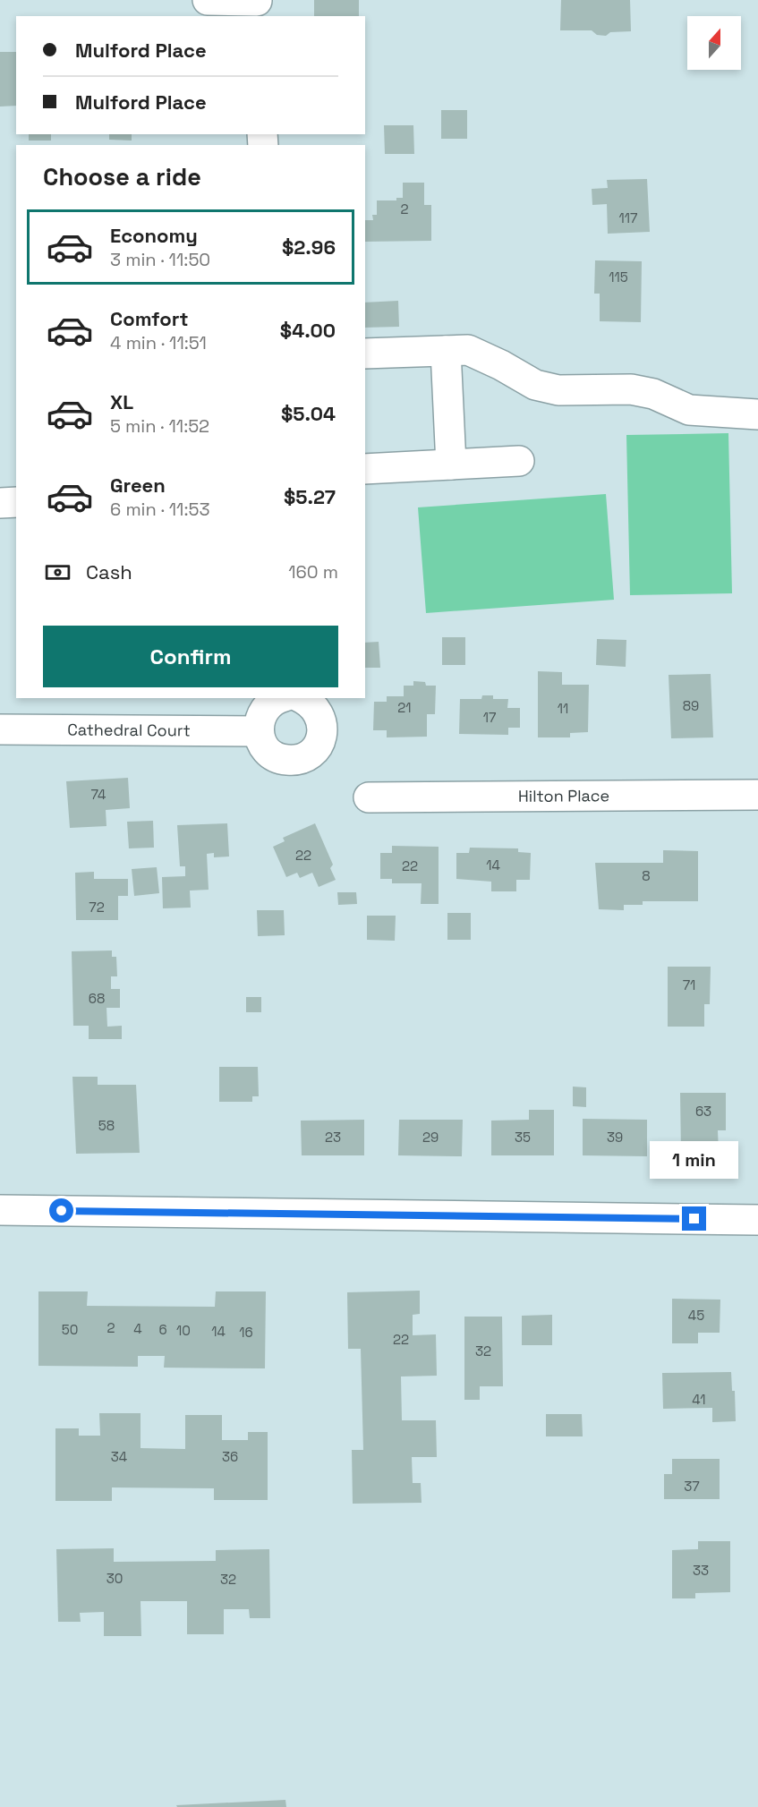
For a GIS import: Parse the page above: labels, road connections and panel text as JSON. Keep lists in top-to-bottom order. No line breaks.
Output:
{"streets":{"street":["Cathedral Court","Hilton Place"]},"house_numbers":["2","117","115","89","21","11","17","74","22","14","22","8","72","71","68","63","58","23","29","35","39","45","2","4","50","6","10","14","16","22","32","41","34","36","37","33","30","32"],"north":"top","page":{"banner":["Mulford Place","Mulford Place"],"heading":"Choose a ride","list":[{"name":"Economy","note":"3 min · 11:50","value":"$2.96"},{"name":"Comfort","note":"4 min · 11:51","value":"$4.00"},{"name":"XL","note":"5 min · 11:52","value":"$5.04"},{"name":"Green","note":"6 min · 11:53","value":"$5.27"}],"pay":["Cash","160 m"],"buttons":"Confirm","bubble":"1 min"}}
